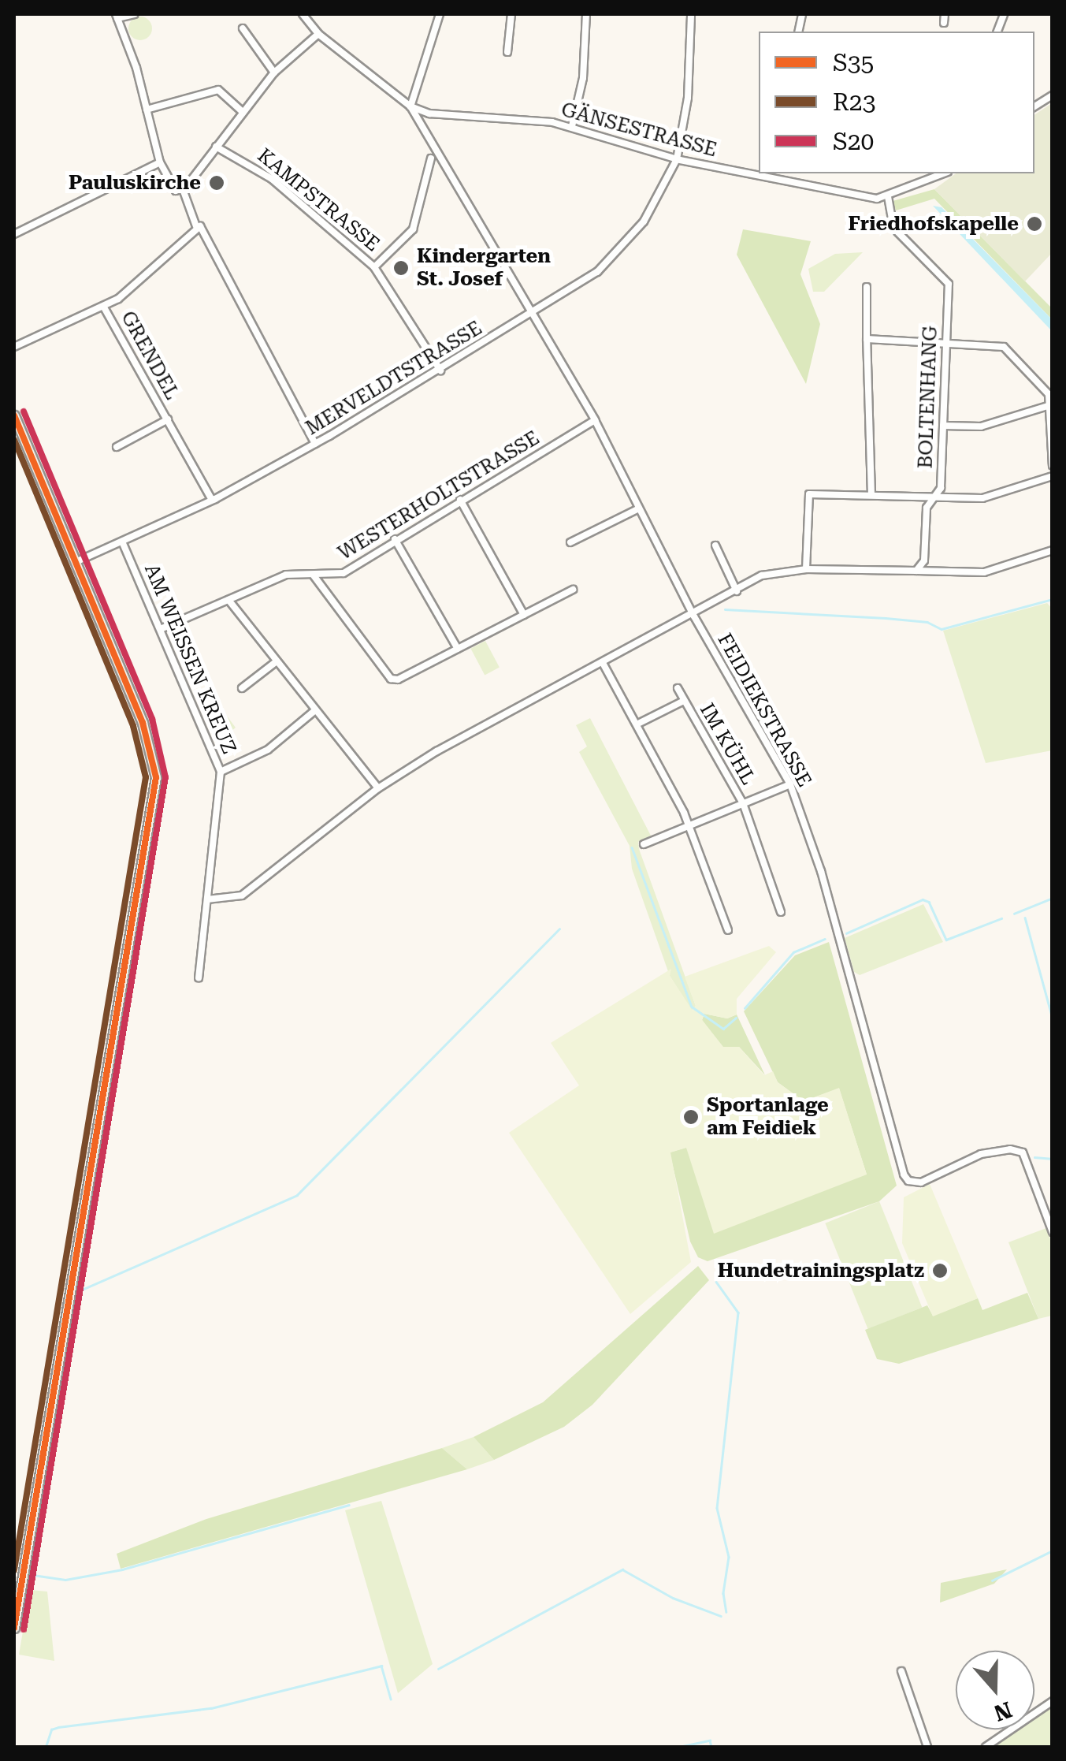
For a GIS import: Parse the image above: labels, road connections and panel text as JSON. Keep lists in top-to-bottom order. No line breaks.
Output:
{"streets":{"street":["GÄNSESTRASSE","KAMPSTRASSE","GRENDEL","MERVELDTSTRASSE","BOLTENHANG","WESTERHOLTSTRASSE","AM WEISSEN KREUZ","FEIDIEKSTRASSE","IM KÜHL"]},"crossings":[["GÄNSESTRASSE","MERVELDTSTRASSE"],["GÄNSESTRASSE","BOLTENHANG"],["GÄNSESTRASSE","FEIDIEKSTRASSE"],["KAMPSTRASSE","MERVELDTSTRASSE"],["GRENDEL","MERVELDTSTRASSE"],["MERVELDTSTRASSE","AM WEISSEN KREUZ"],["MERVELDTSTRASSE","FEIDIEKSTRASSE"],["WESTERHOLTSTRASSE","AM WEISSEN KREUZ"],["WESTERHOLTSTRASSE","FEIDIEKSTRASSE"],["FEIDIEKSTRASSE","IM KÜHL"]],"places":["Pauluskirche","Friedhofskapelle","Kindergarten St. Josef","Sportanlage am Feidiek","Hundetrainingsplatz"],"lines":["transit line S20","transit line S35","transit line R23"],"legend":["S35","R23","S20"],"north":"bottom"}
